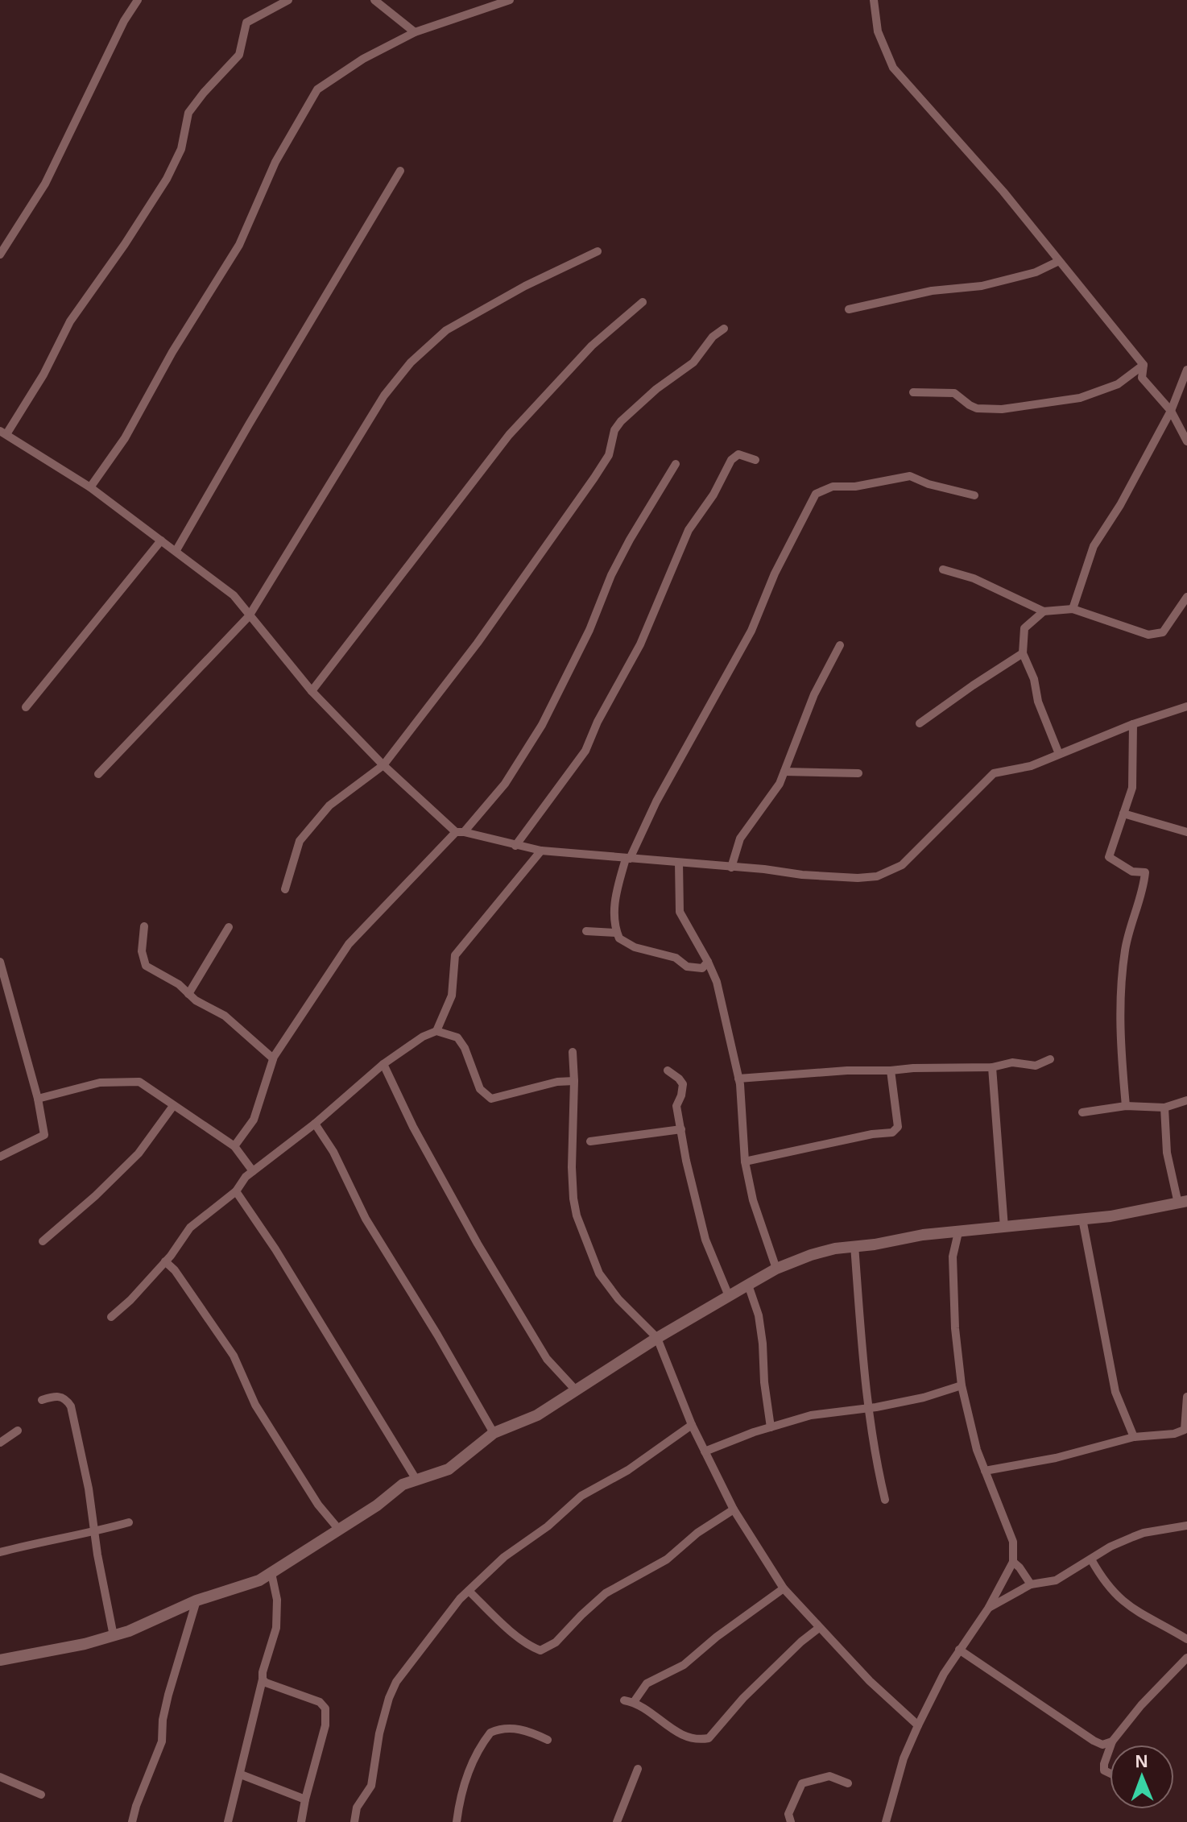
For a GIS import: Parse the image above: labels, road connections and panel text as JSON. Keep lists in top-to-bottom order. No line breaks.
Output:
{"north":"top"}
